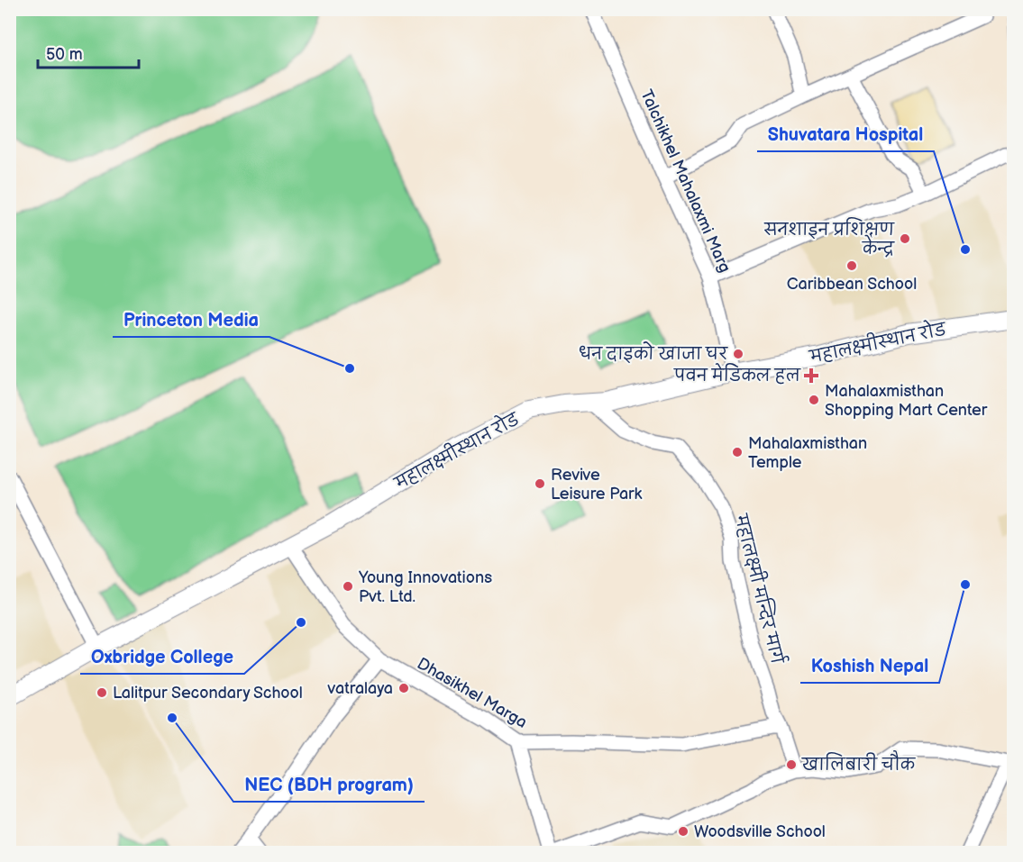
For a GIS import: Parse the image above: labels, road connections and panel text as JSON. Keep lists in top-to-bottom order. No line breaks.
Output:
{"streets":{"street":["Talchikhel Mahalaxmi Marg","महालक्ष्मीस्थान रोड","महालक्ष्मी मन्दिर मार्ग","Dhasikhel Marga"]},"crossings":[["Talchikhel Mahalaxmi Marg","महालक्ष्मीस्थान रोड"],["महालक्ष्मीस्थान रोड","महालक्ष्मी मन्दिर मार्ग"],["महालक्ष्मीस्थान रोड","Dhasikhel Marga"],["महालक्ष्मी मन्दिर मार्ग","Dhasikhel Marga"]],"places":{"other":["सनशाइन प्रशिक्षण केन्द्र","Shuvatara Hospital","Caribbean School","धन दाइको खाजा घर","Princeton Media","Mahalaxmisthan Shopping Mart Center","Mahalaxmisthan Temple","Revive Leisure Park","Koshish Nepal","Young Innovations Pvt. Ltd.","Oxbridge College","vatralaya","Lalitpur Secondary School","NEC (BDH program)","खालिबारी चौक","Woodsville School"],"health":["पवन मेडिकल हल"]},"scale_bar":"50 m"}
